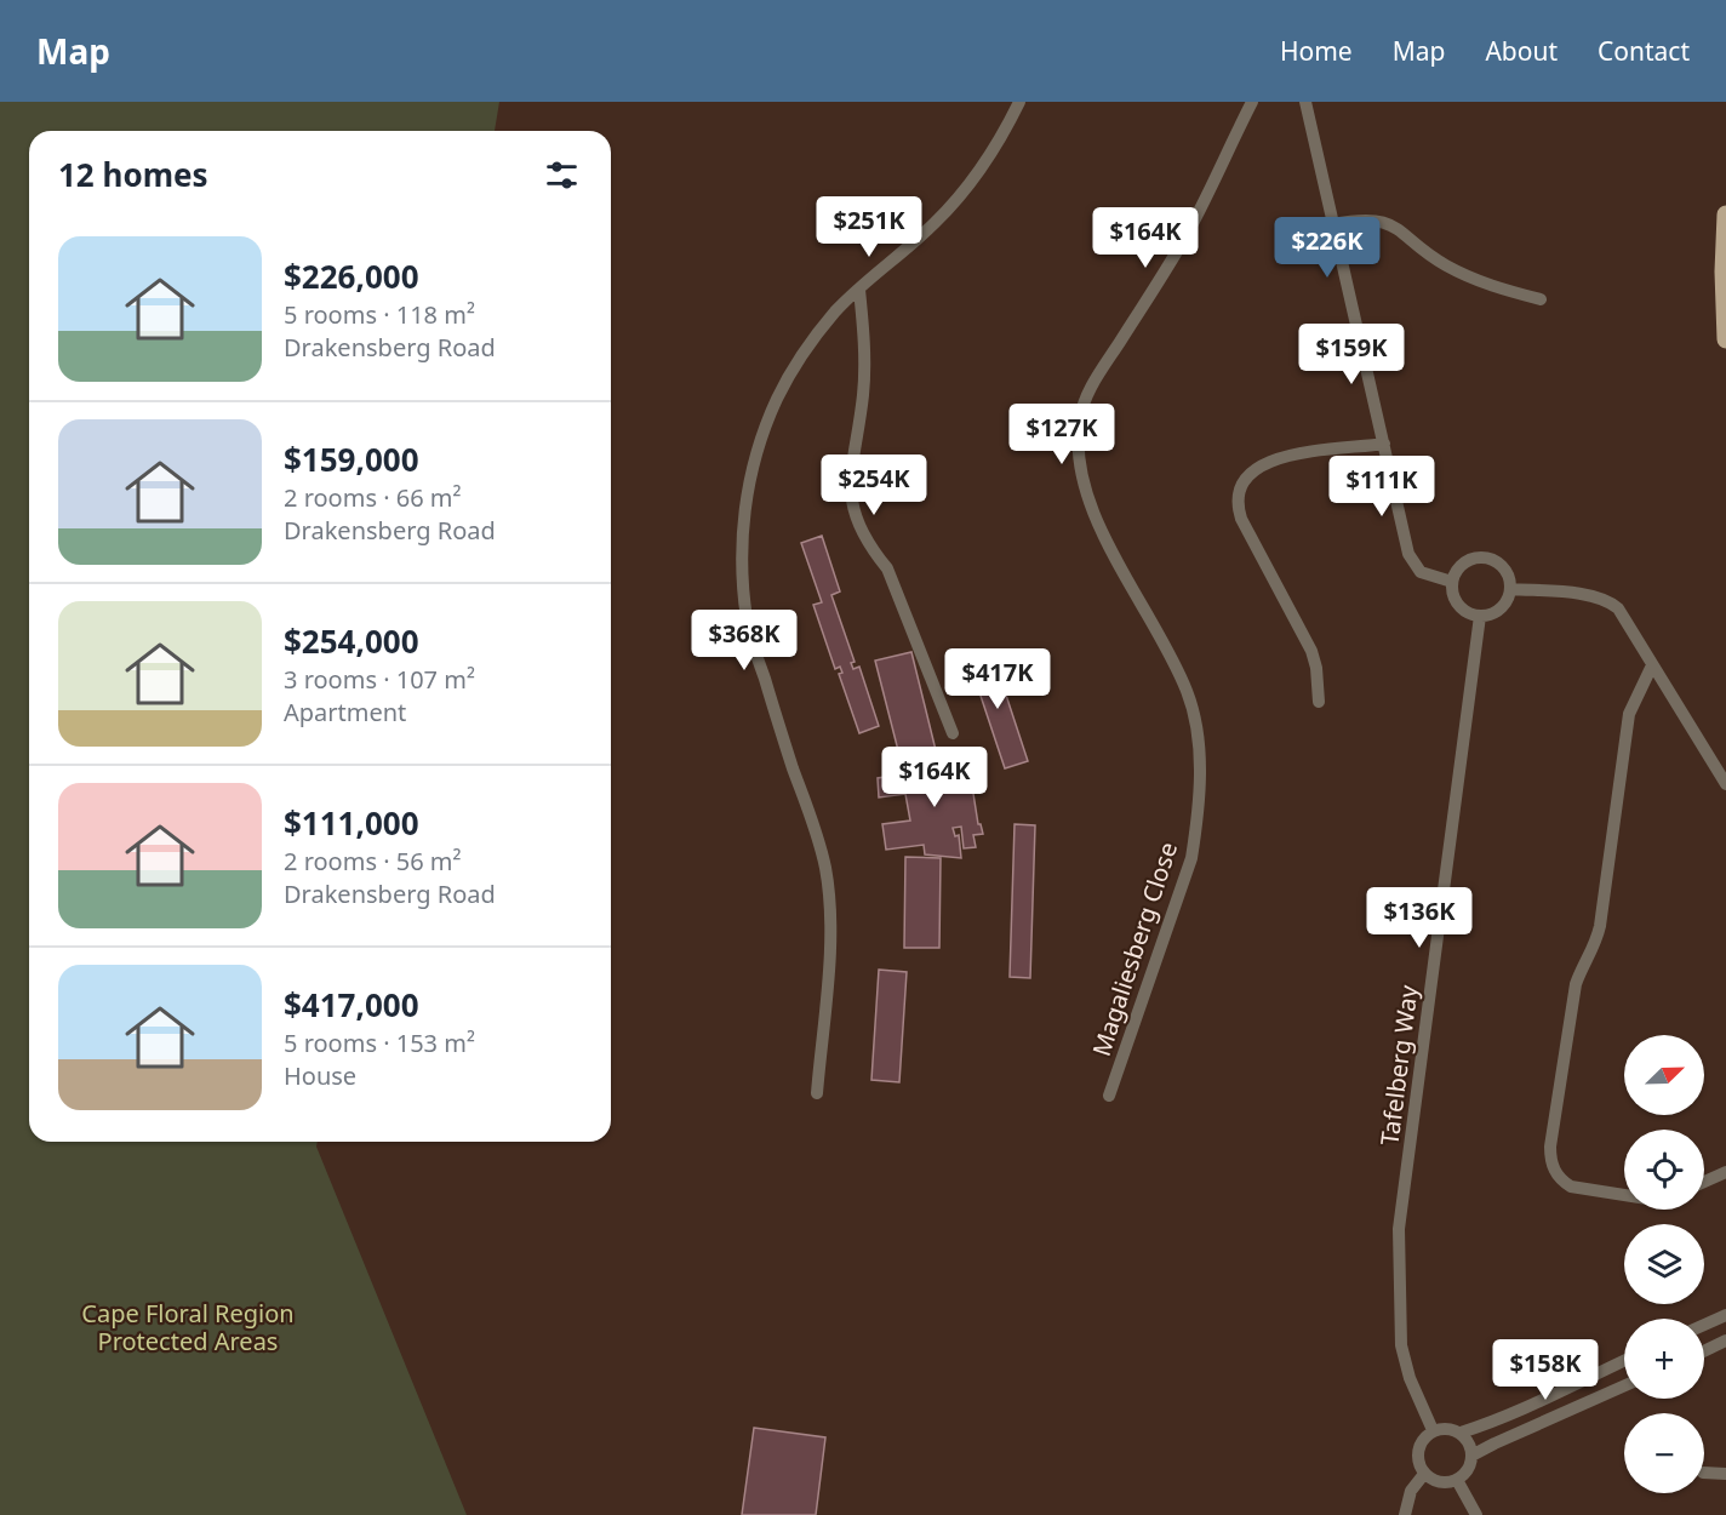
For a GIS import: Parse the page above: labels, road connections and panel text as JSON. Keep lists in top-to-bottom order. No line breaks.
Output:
{"streets":{"street":["Magaliesberg Close","Tafelberg Way"]},"parks":["Cape Floral Region Protected Areas"],"north":"top right","page":{"header":"Map","nav":["Home","Map","About","Contact"],"heading":"12 homes","price":["$251K","$164K","$226K","$159K","$127K","$254K","$111K","$368K","$417K","$164K","$136K","$158K"],"list":[{"name":"$226,000","note":"5 rooms · 118 m² · Drakensberg Road"},{"name":"$159,000","note":"2 rooms · 66 m² · Drakensberg Road"},{"name":"$254,000","note":"3 rooms · 107 m² · Apartment"},{"name":"$111,000","note":"2 rooms · 56 m² · Drakensberg Road"},{"name":"$417,000","note":"5 rooms · 153 m² · House"}],"map_buttons":["+","−"]}}
